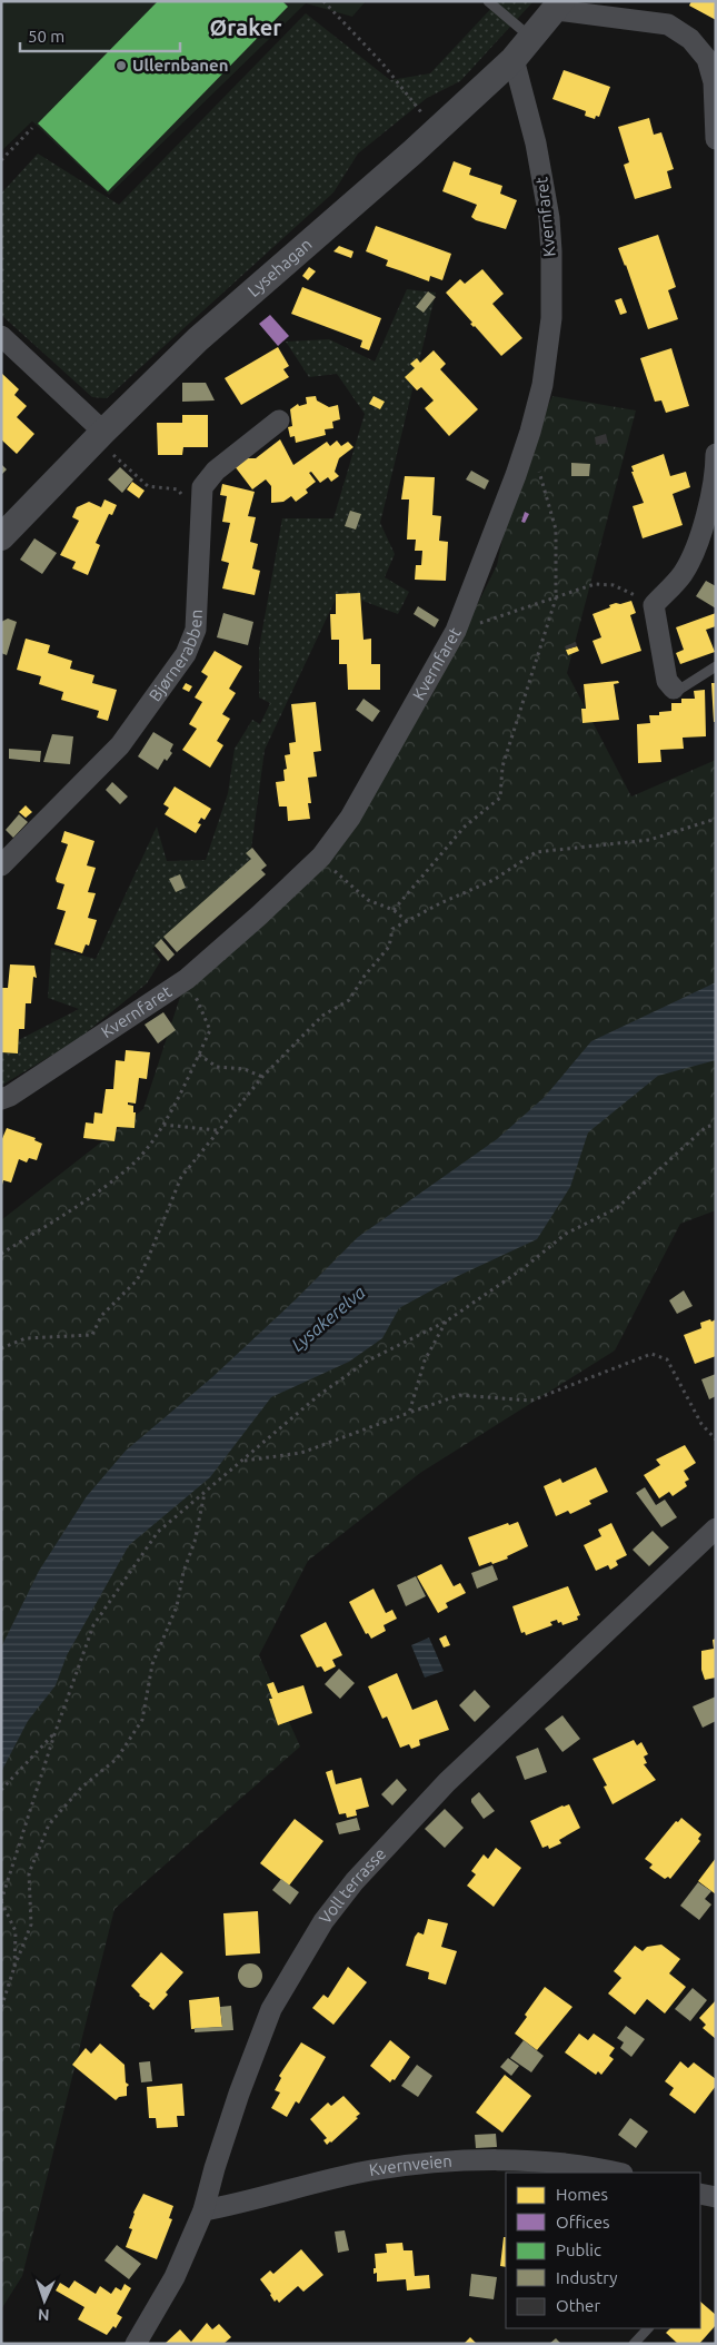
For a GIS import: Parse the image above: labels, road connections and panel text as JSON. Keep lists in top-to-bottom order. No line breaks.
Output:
{"streets":{"street":["Kvernfaret","Lysehagan","Bjørnerabben","Voll terrasse","Kvernveien"]},"crossings":[["Kvernfaret","Lysehagan"],["Voll terrasse","Kvernveien"]],"districts":["Øraker"],"water":["Lysakerelva"],"places":["Ullernbanen"],"legend":["Homes","Offices","Public","Industry","Other"],"scale_bar":"50 m","north":"bottom"}
